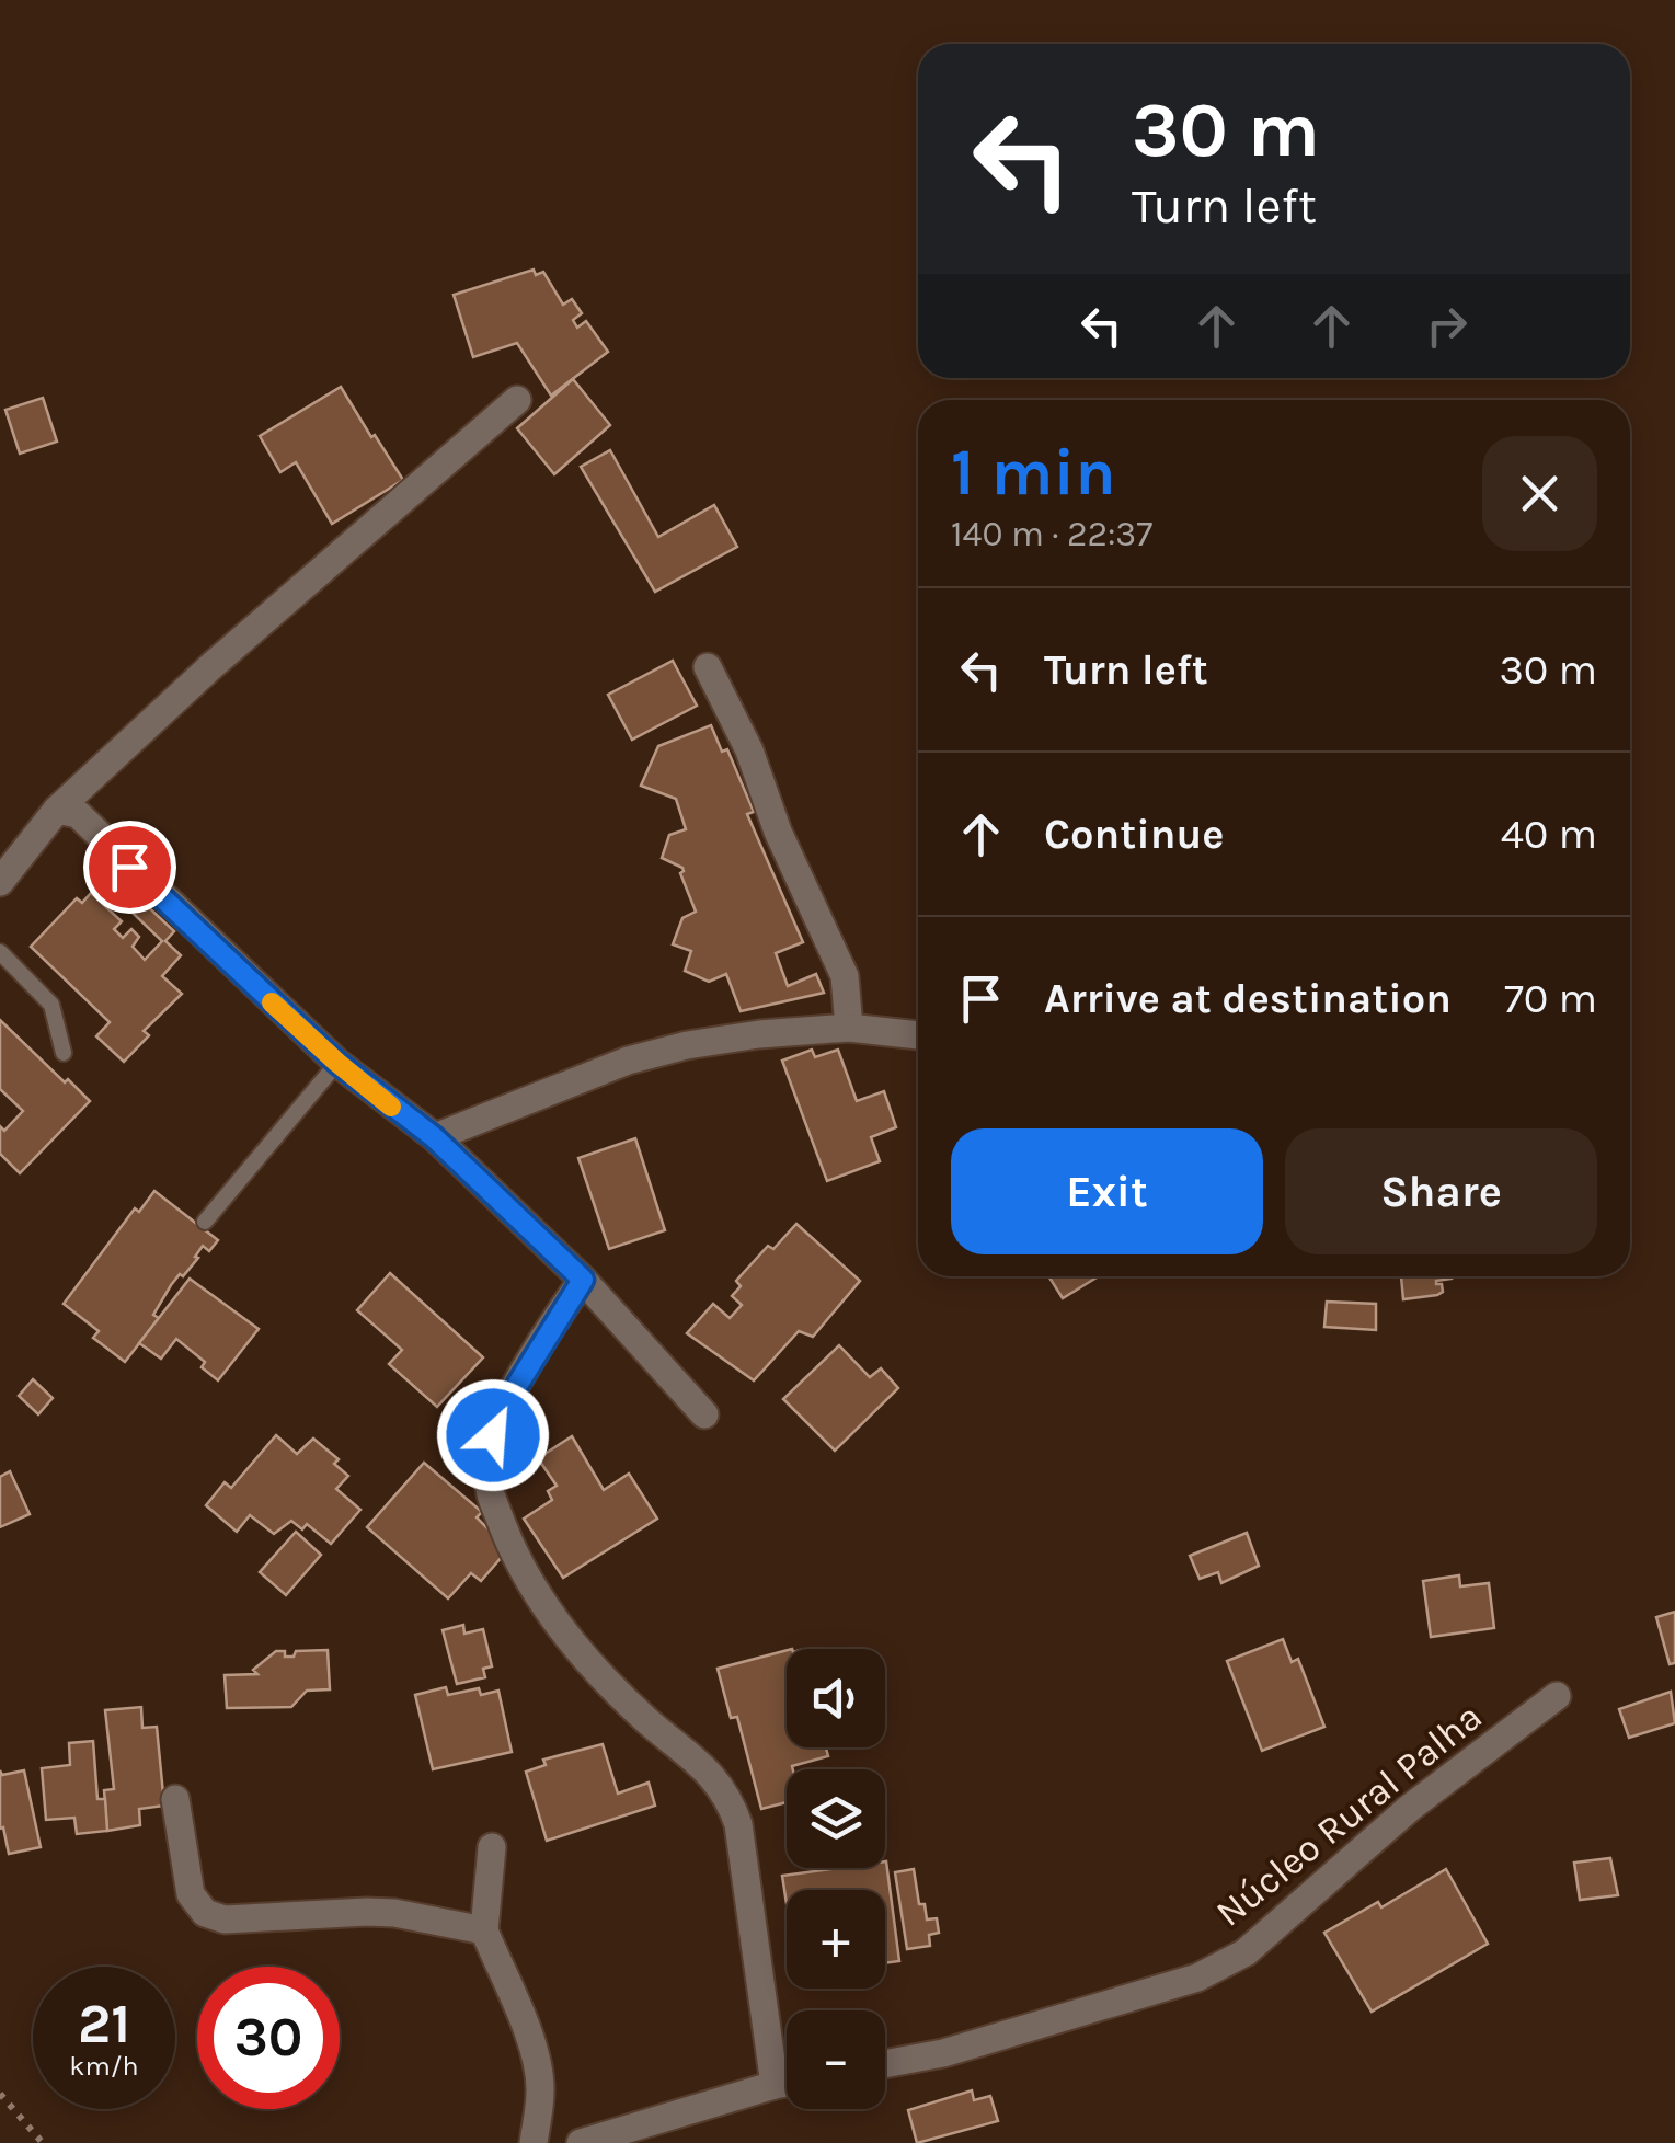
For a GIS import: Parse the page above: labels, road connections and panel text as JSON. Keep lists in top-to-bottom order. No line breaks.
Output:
{"streets":{"street":["Núcleo Rural Palha"]},"page":{"turn":["30 m","Turn left"],"heading":["1 min","140 m · 22:37"],"list":[{"name":"Turn left","value":"30 m"},{"name":"Continue","value":"40 m"},{"name":"Arrive at destination","value":"70 m"}],"buttons":["Exit","Share"],"map_buttons":["+","−"],"speed":"21 km/h","limit":"30"}}
